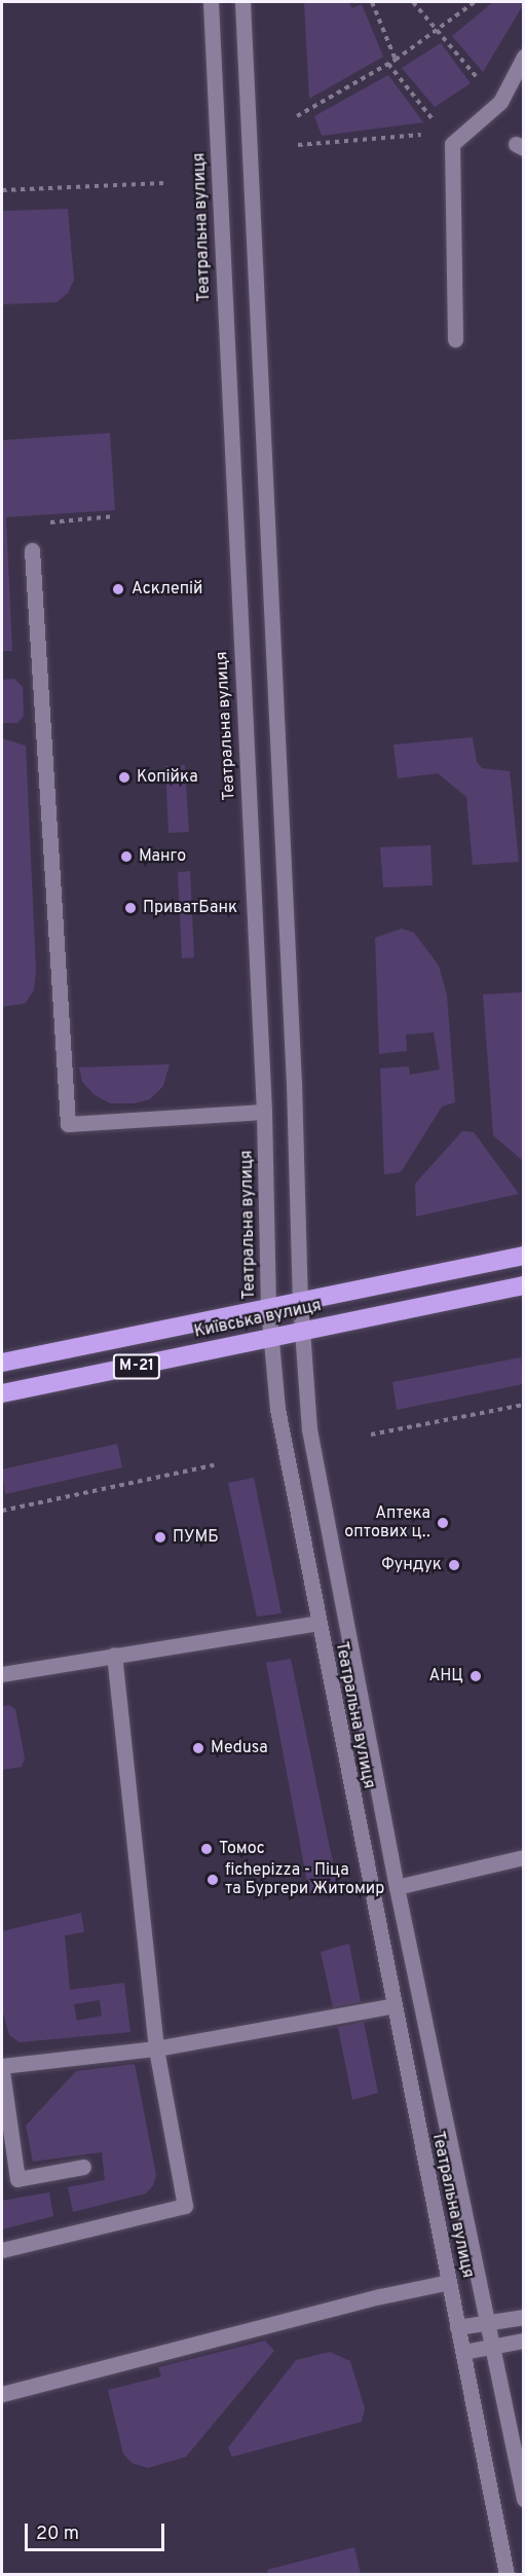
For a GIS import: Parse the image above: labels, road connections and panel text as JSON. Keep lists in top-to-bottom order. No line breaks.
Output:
{"streets":{"highway":["Київська вулиця","М-21"],"street":["Театральна вулиця"]},"crossings":[["Театральна вулиця","Київська вулиця"]],"places":["Асклепій","Копійка","Манго","ПриватБанк","Аптека оптових ц‥","ПУМБ","Фундук","АНЦ","Medusa","Томос","fichepizza - Піца та Бургери Житомир"],"scale_bar":"20 m"}
